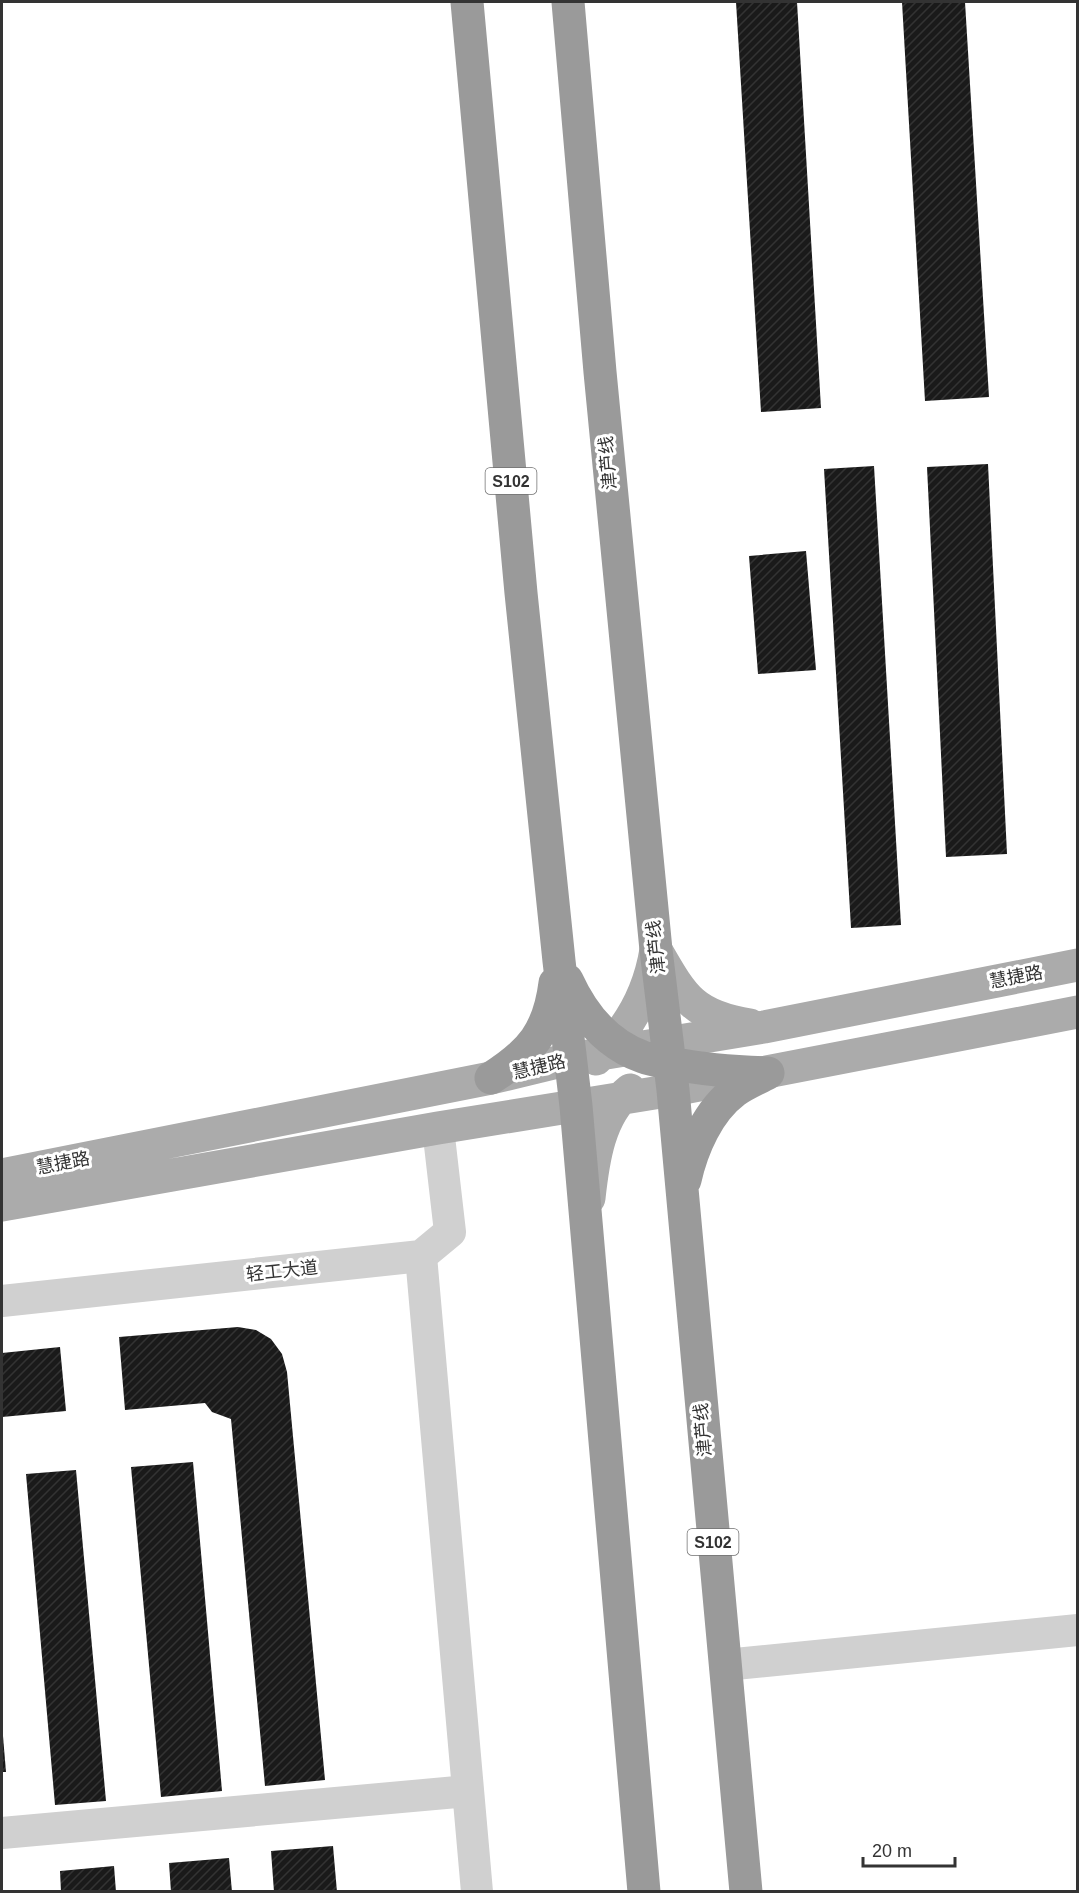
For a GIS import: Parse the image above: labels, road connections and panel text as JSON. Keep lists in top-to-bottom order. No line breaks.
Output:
{"streets":{"highway":["津芦线","S102"],"main road":["慧捷路"],"street":["轻工大道"]},"crossings":[["S102","慧捷路"]],"scale_bar":"20 m"}
